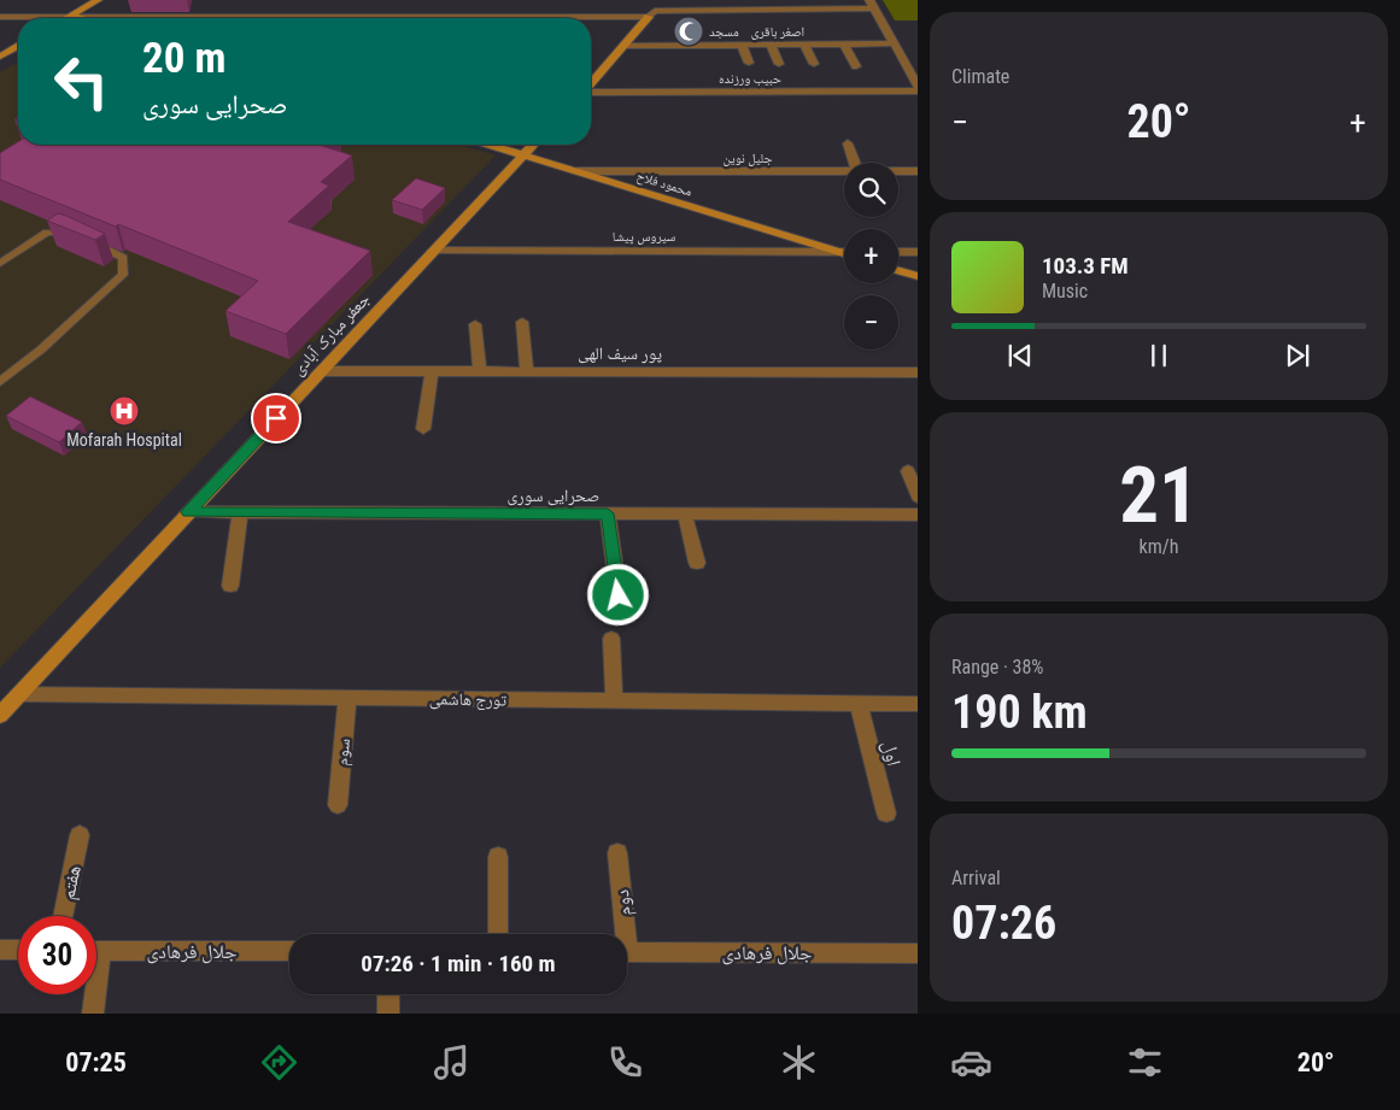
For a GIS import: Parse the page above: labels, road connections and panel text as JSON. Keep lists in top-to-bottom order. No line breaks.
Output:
{"streets":{"street":["اصغر باقری","حبیب ورزنده","جلیل نوین","محمود فلاح","سیروس پیشا","جعفر مبارک آبادی","پور سیف الهی","صحرایی سوری","تورج هاشمی","سوم","اول","هفتم","دوم","جلال فرهادی"]},"crossings":[["جلیل نوین","محمود فلاح"],["محمود فلاح","سیروس پیشا"],["محمود فلاح","جعفر مبارک آبادی"],["سیروس پیشا","جعفر مبارک آبادی"],["جعفر مبارک آبادی","پور سیف الهی"],["جعفر مبارک آبادی","صحرایی سوری"],["جعفر مبارک آبادی","تورج هاشمی"],["تورج هاشمی","سوم"],["تورج هاشمی","اول"]],"places":{"mosque":["مسجد"],"hospital":["Mofarah Hospital"]},"page":{"tile":["Climate",["21","km/h"],["Range · 38%","190 km"],["Arrival","07:26"]],"turn":["20 m","صحرایی سوری"],"heat":["−","20°","+"],"map_buttons":["+","−"],"song":["103.3 FM","Music"],"limit":"30","trip":"07:26 · 1 min · 160 m","tabs":["07:25","20°"]}}
